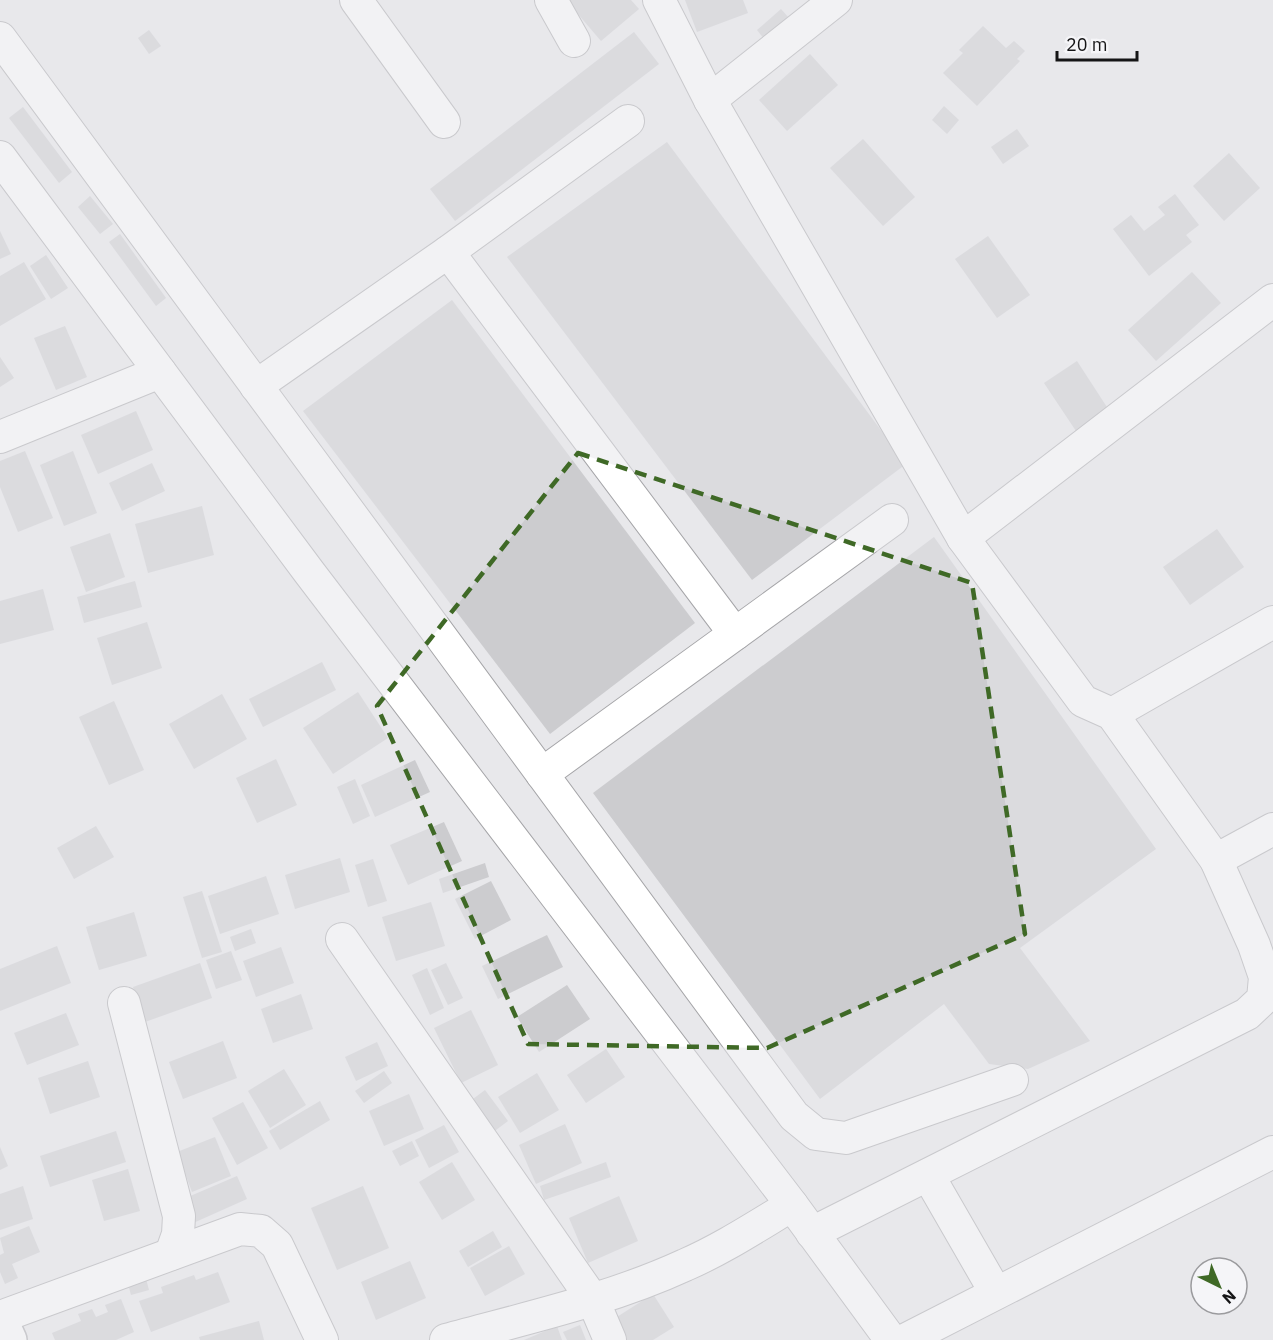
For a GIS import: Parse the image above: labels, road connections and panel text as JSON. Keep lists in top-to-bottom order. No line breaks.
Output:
{"scale_bar":"20 m","north":"bottom right"}
